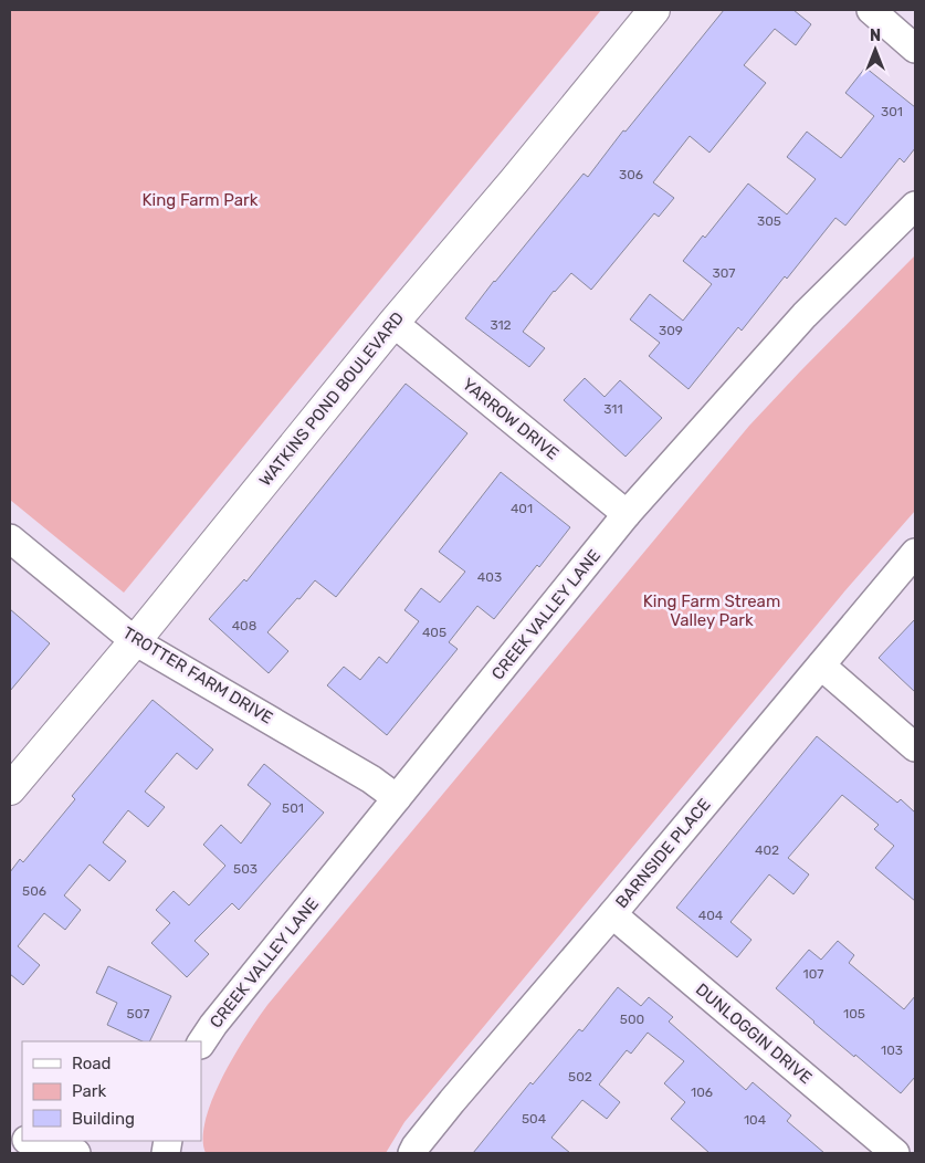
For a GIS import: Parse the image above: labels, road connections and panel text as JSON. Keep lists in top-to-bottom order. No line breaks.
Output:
{"streets":{"street":["WATKINS POND BOULEVARD","YARROW DRIVE","CREEK VALLEY LANE","TROTTER FARM DRIVE","BARNSIDE PLACE","DUNLOGGIN DRIVE"]},"crossings":[["WATKINS POND BOULEVARD","YARROW DRIVE"],["WATKINS POND BOULEVARD","TROTTER FARM DRIVE"],["YARROW DRIVE","CREEK VALLEY LANE"],["CREEK VALLEY LANE","TROTTER FARM DRIVE"],["BARNSIDE PLACE","DUNLOGGIN DRIVE"]],"parks":["King Farm Park","King Farm Stream Valley Park"],"house_numbers":["301","306","305","307","312","309","311","401","403","408","405","501","402","503","506","404","107","507","105","500","103","502","106","504","104"],"legend":["Road","Park","Building"],"north":"top"}
